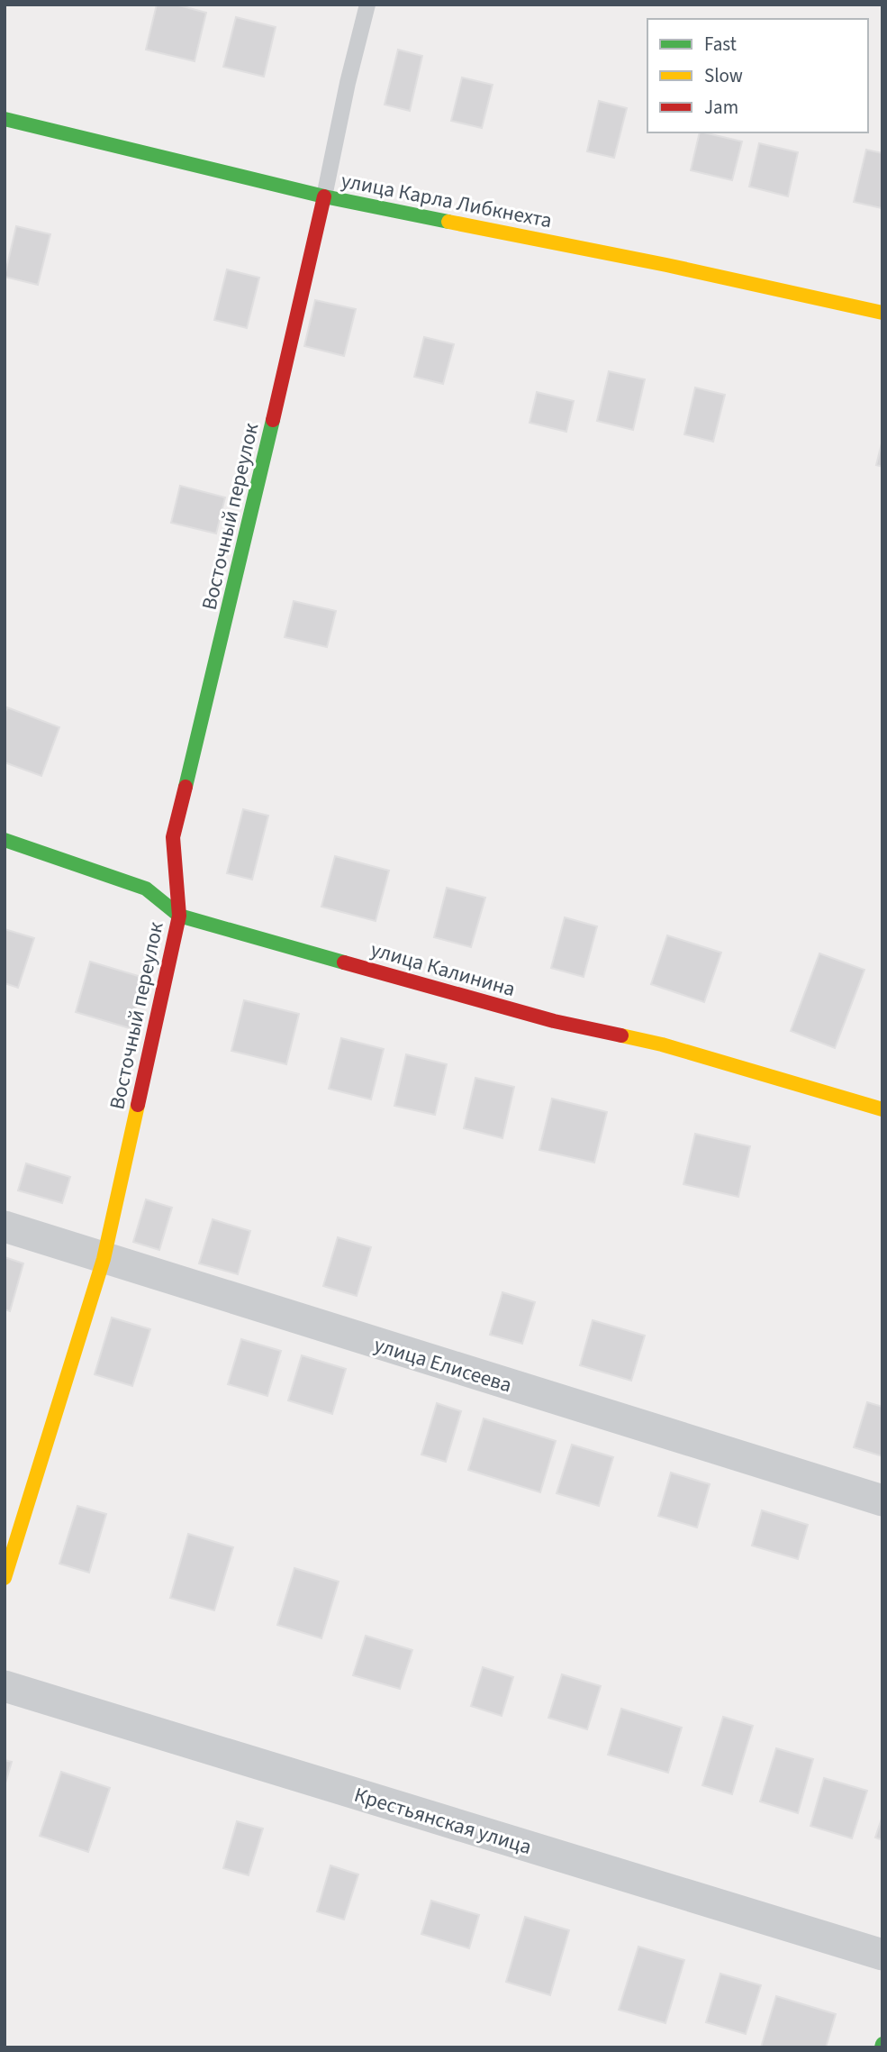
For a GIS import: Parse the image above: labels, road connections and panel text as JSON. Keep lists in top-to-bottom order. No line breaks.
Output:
{"streets":{"street":["улица Карла Либкнехта","Восточный переулок","улица Калинина","улица Елисеева","Крестьянская улица"]},"crossings":[["улица Карла Либкнехта","Восточный переулок"],["Восточный переулок","улица Калинина"],["Восточный переулок","улица Елисеева"]],"legend":["Fast","Slow","Jam"]}
